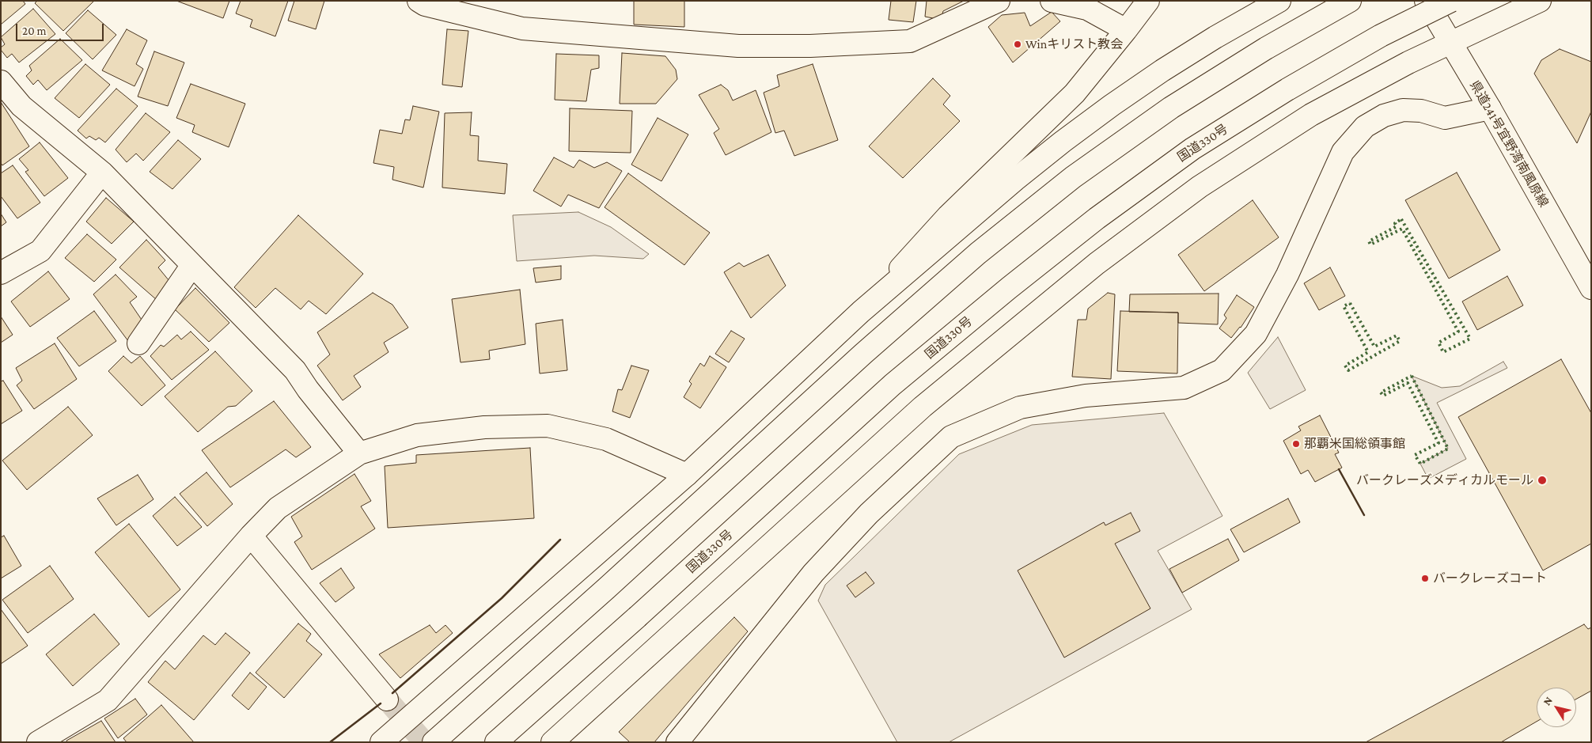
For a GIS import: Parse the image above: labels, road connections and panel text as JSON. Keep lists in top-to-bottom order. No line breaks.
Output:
{"streets":{"main road":["国道330号","県道241号宜野湾南風原線"]},"places":["Winキリスト教会","那覇米国総領事館","バークレーズメディカルモール","バークレーズコート"],"scale_bar":"20 m","north":"top left"}
